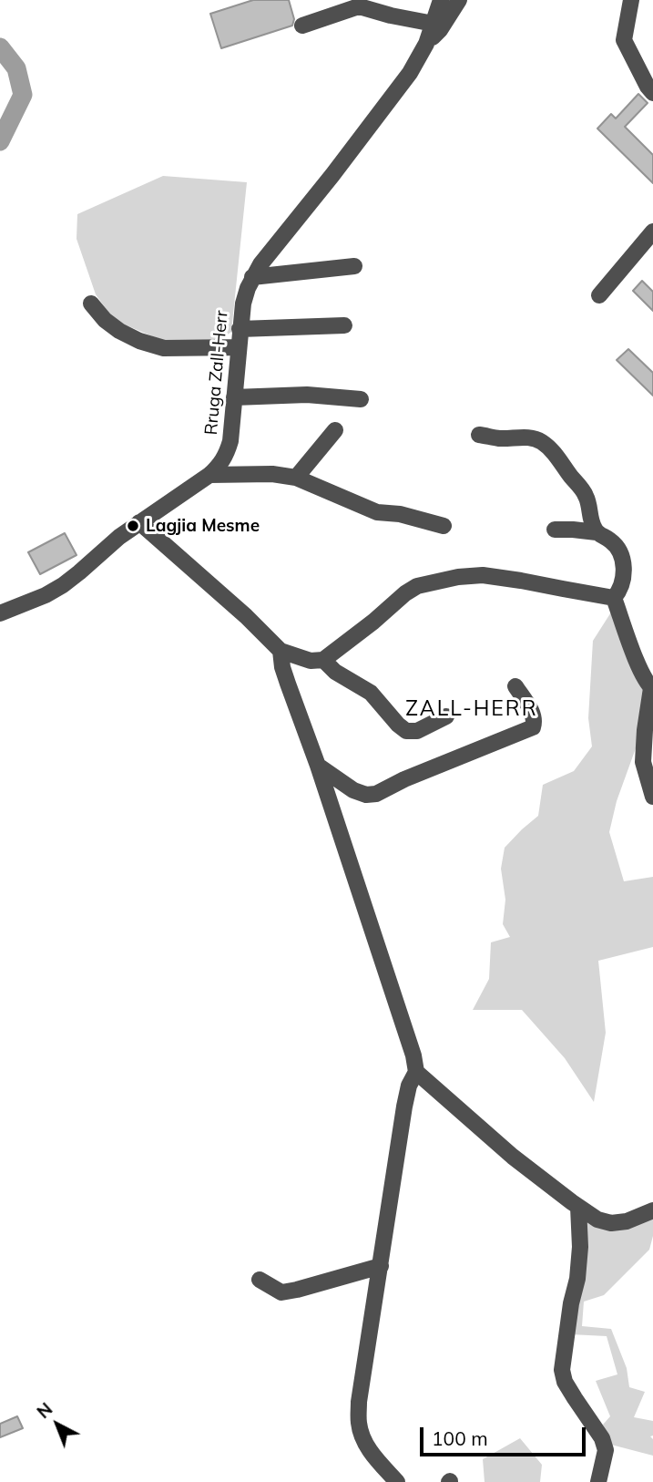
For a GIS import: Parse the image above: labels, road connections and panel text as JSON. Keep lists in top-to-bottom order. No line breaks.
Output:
{"streets":{"street":["Rruga Zall-Herr"]},"districts":["ZALL-HERR"],"places":["Lagjia Mesme"],"scale_bar":"100 m","north":"top left"}
